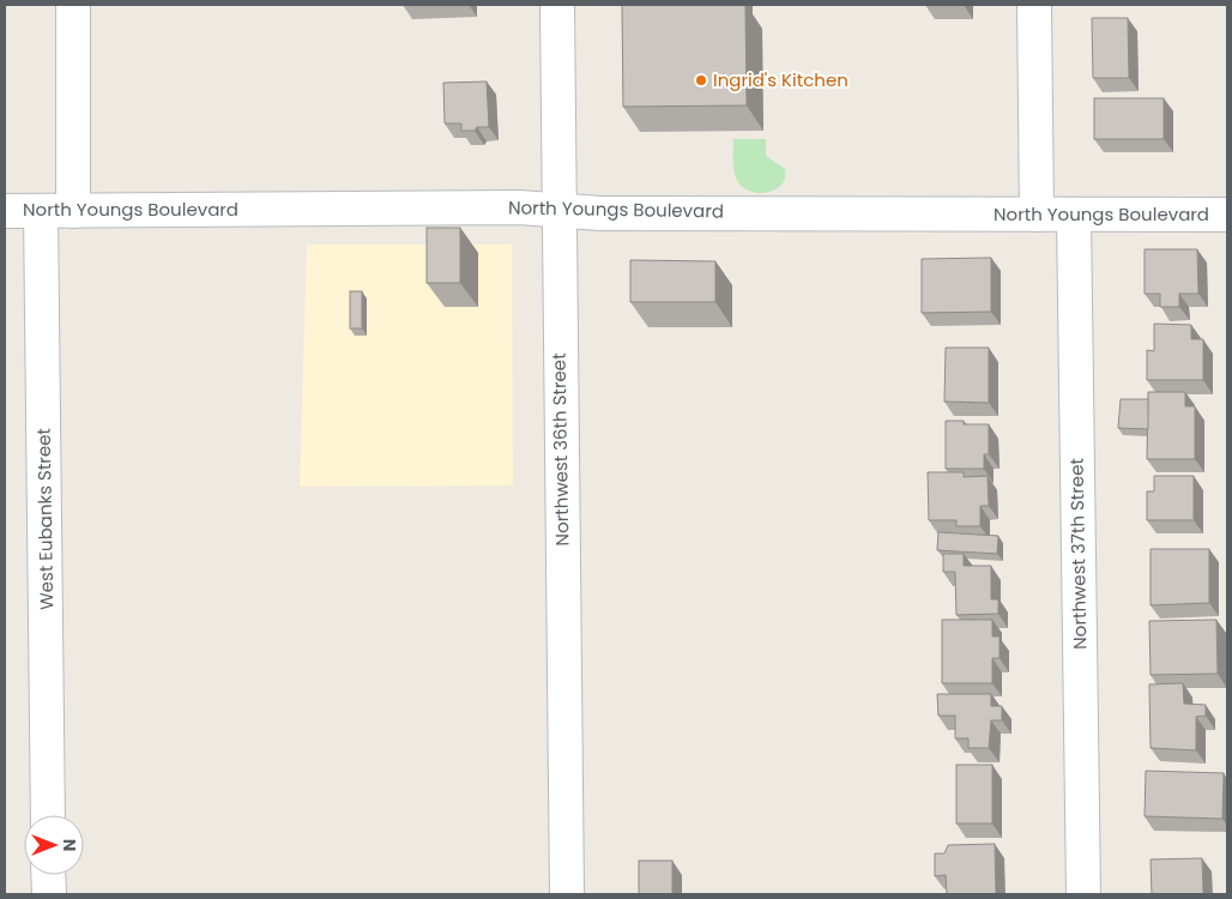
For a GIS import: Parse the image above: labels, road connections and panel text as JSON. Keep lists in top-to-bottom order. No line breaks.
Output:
{"streets":{"street":["North Youngs Boulevard","Northwest 36th Street","West Eubanks Street","Northwest 37th Street"]},"crossings":[["North Youngs Boulevard","Northwest 36th Street"],["North Youngs Boulevard","West Eubanks Street"],["North Youngs Boulevard","Northwest 37th Street"]],"places":["Ingrid's Kitchen"],"north":"right"}
